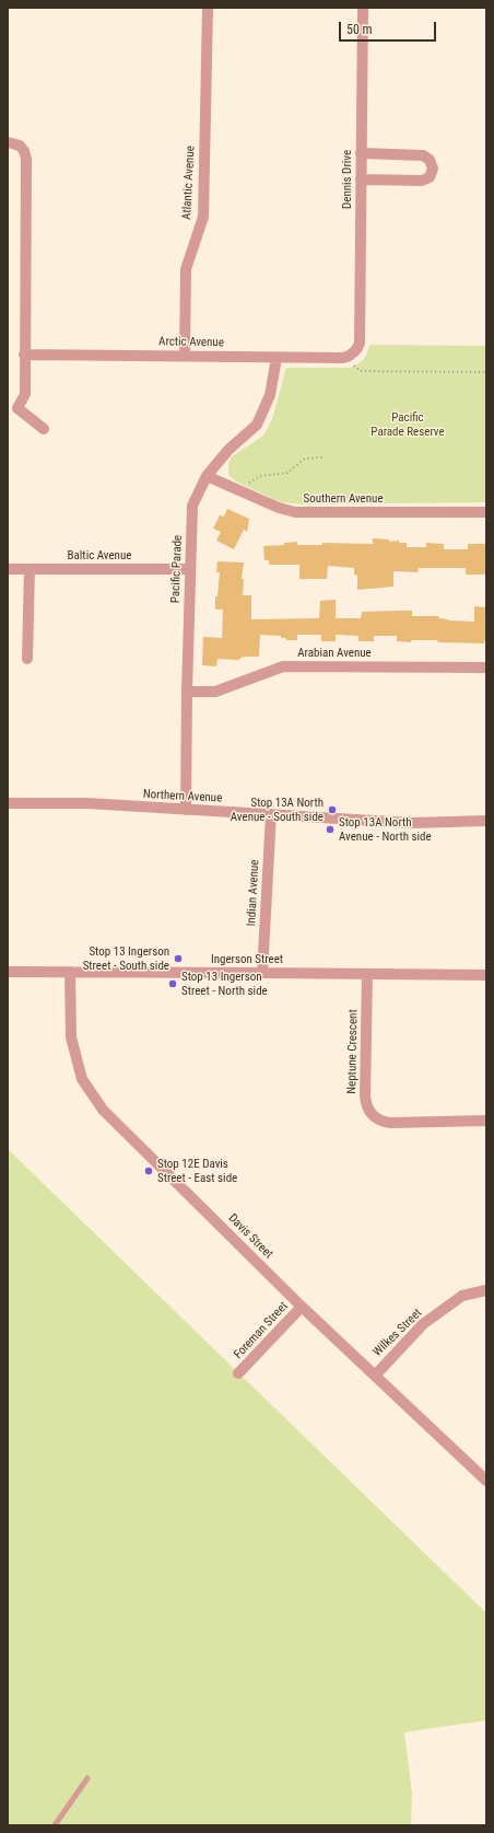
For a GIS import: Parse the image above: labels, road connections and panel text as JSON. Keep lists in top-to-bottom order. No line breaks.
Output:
{"streets":{"street":["Dennis Drive","Atlantic Avenue","Arctic Avenue","Southern Avenue","Baltic Avenue","Pacific Parade","Arabian Avenue","Northern Avenue","Indian Avenue","Ingerson Street","Neptune Crescent","Davis Street","Foreman Street","Wilkes Street"]},"crossings":[["Dennis Drive","Arctic Avenue"],["Atlantic Avenue","Arctic Avenue"],["Arctic Avenue","Pacific Parade"],["Southern Avenue","Pacific Parade"],["Baltic Avenue","Pacific Parade"],["Pacific Parade","Arabian Avenue"],["Pacific Parade","Northern Avenue"],["Northern Avenue","Indian Avenue"],["Indian Avenue","Ingerson Street"],["Ingerson Street","Neptune Crescent"],["Ingerson Street","Davis Street"],["Davis Street","Foreman Street"],["Davis Street","Wilkes Street"]],"parks":["Pacific Parade Reserve"],"places":["Stop 13A North Avenue - South side","Stop 13A North Avenue - North side","Stop 13 Ingerson Street - South side","Stop 13 Ingerson Street - North side","Stop 12E Davis Street - East side"],"scale_bar":"50 m"}
